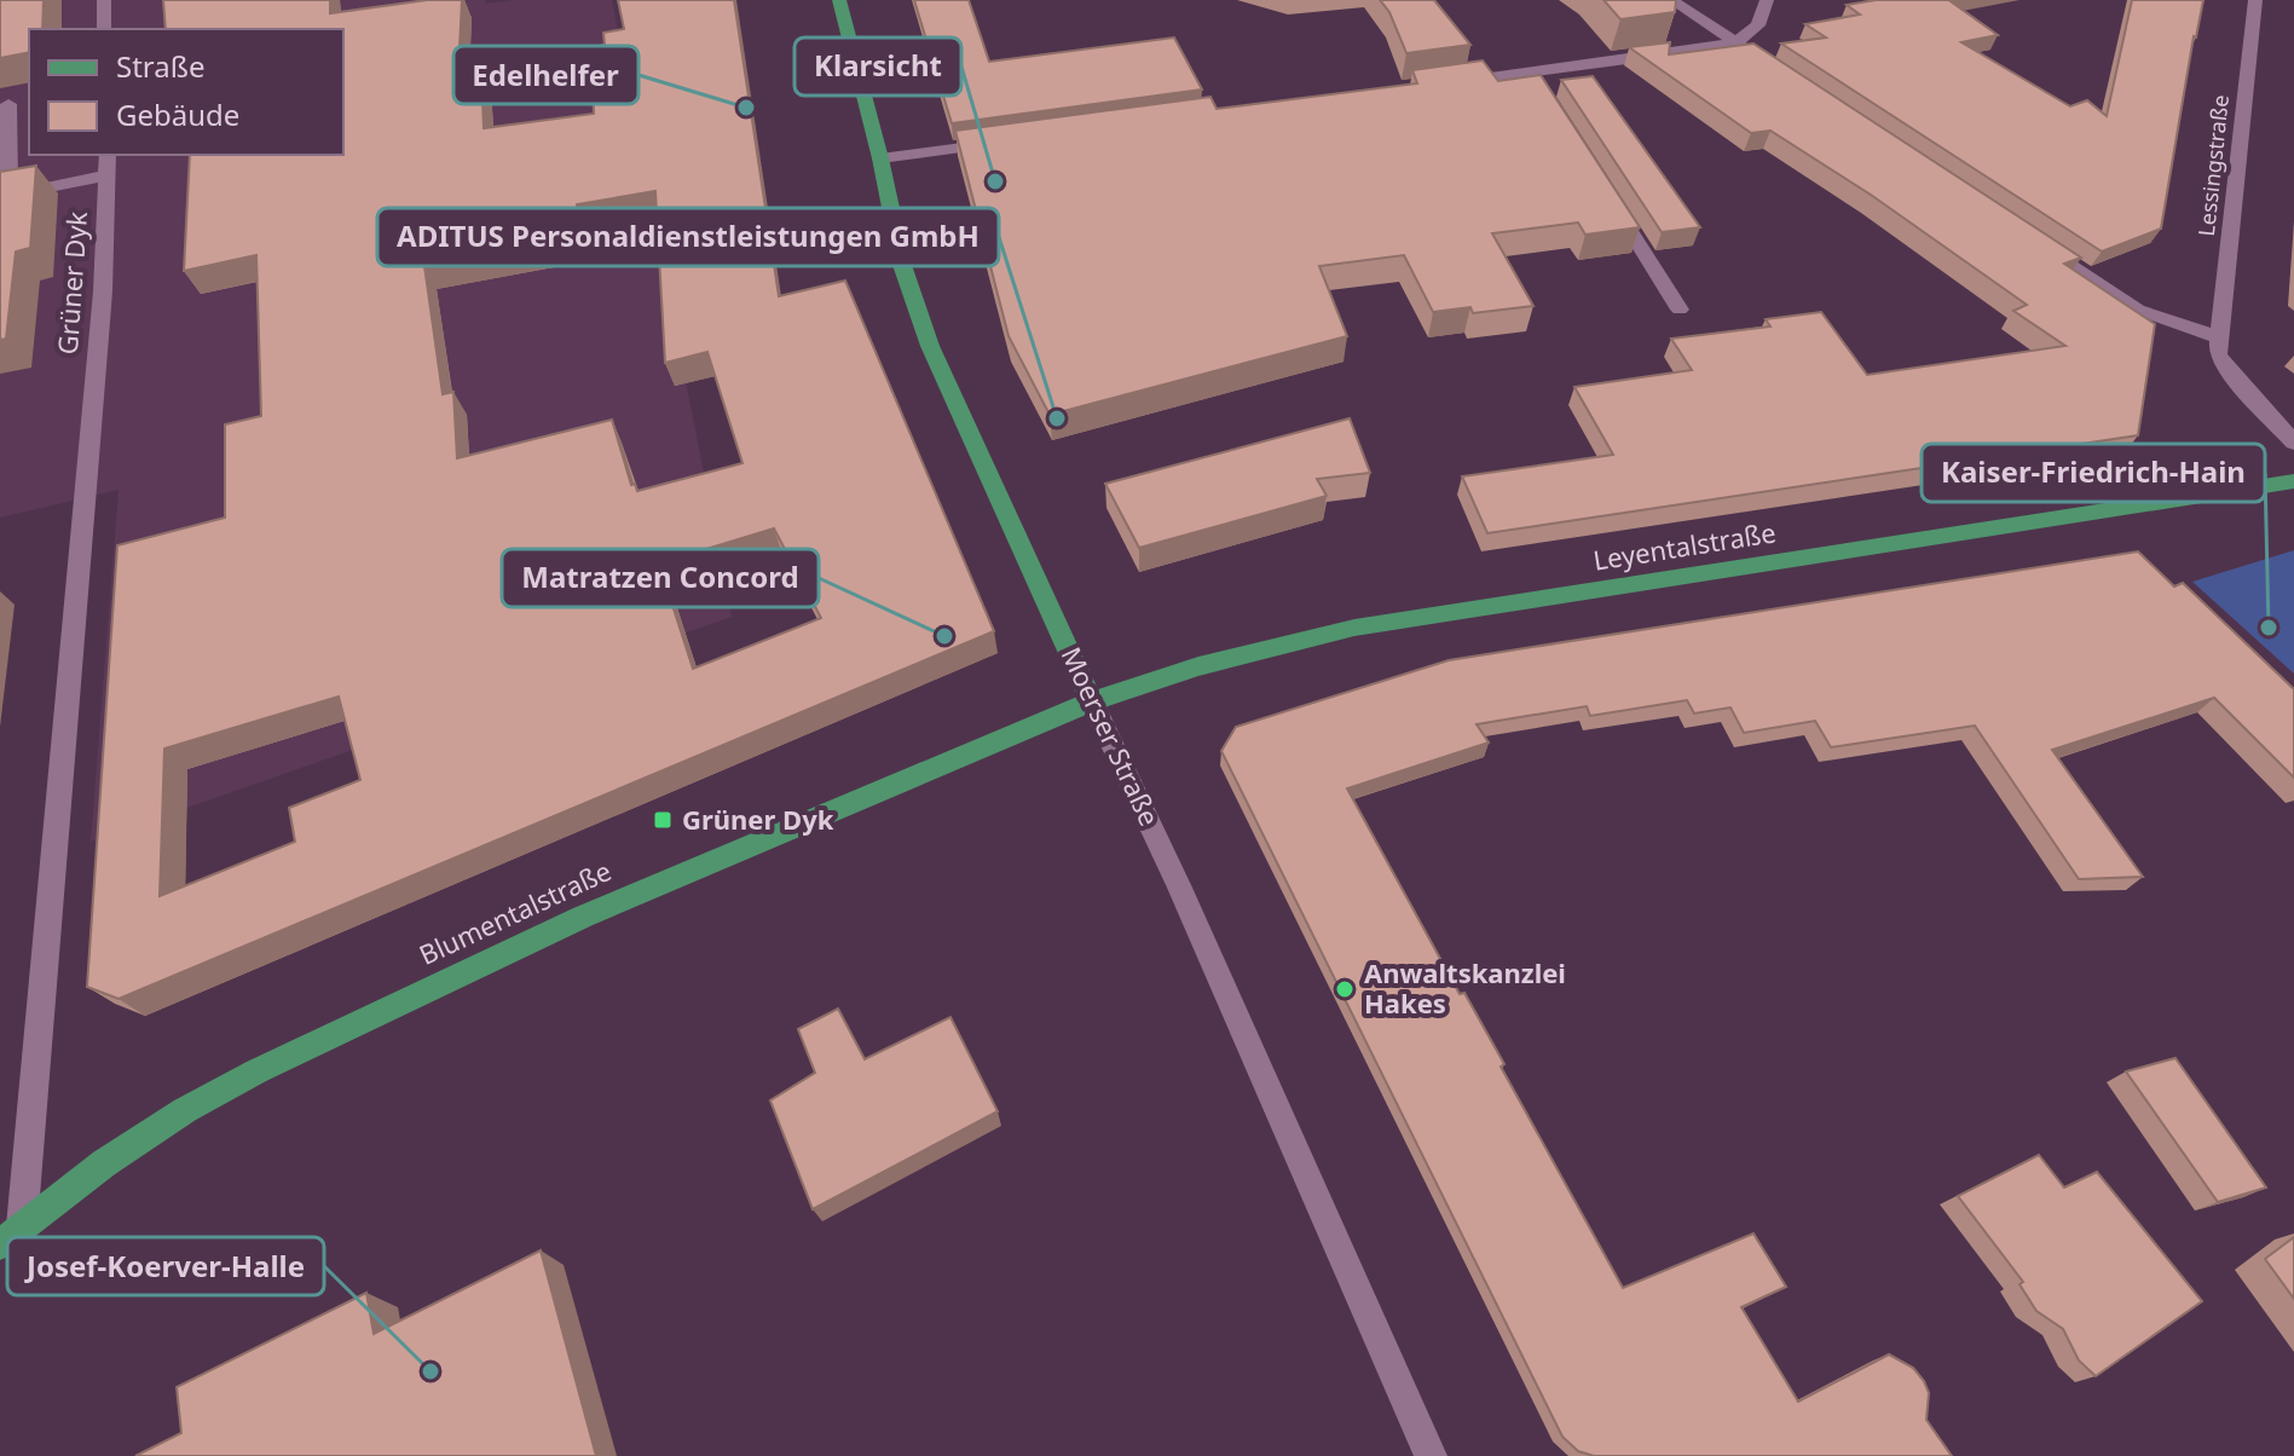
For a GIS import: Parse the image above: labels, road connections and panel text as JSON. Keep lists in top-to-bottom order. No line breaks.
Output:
{"streets":{"main road":["Leyentalstraße","Moerser Straße","Blumentalstraße"],"street":["Lessingstraße","Grüner Dyk"]},"crossings":[["Grüner Dyk","Blumentalstraße"],["Leyentalstraße","Moerser Straße"],["Leyentalstraße","Blumentalstraße"],["Moerser Straße","Blumentalstraße"]],"places":{"other":["Edelhelfer","Klarsicht","ADITUS Personaldienstleistungen GmbH","Kaiser-Friedrich-Hain","Matratzen Concord","Anwaltskanzlei Hakes","Josef-Koerver-Halle"],"transit":["Grüner Dyk"]},"legend":["Straße","Gebäude"]}
